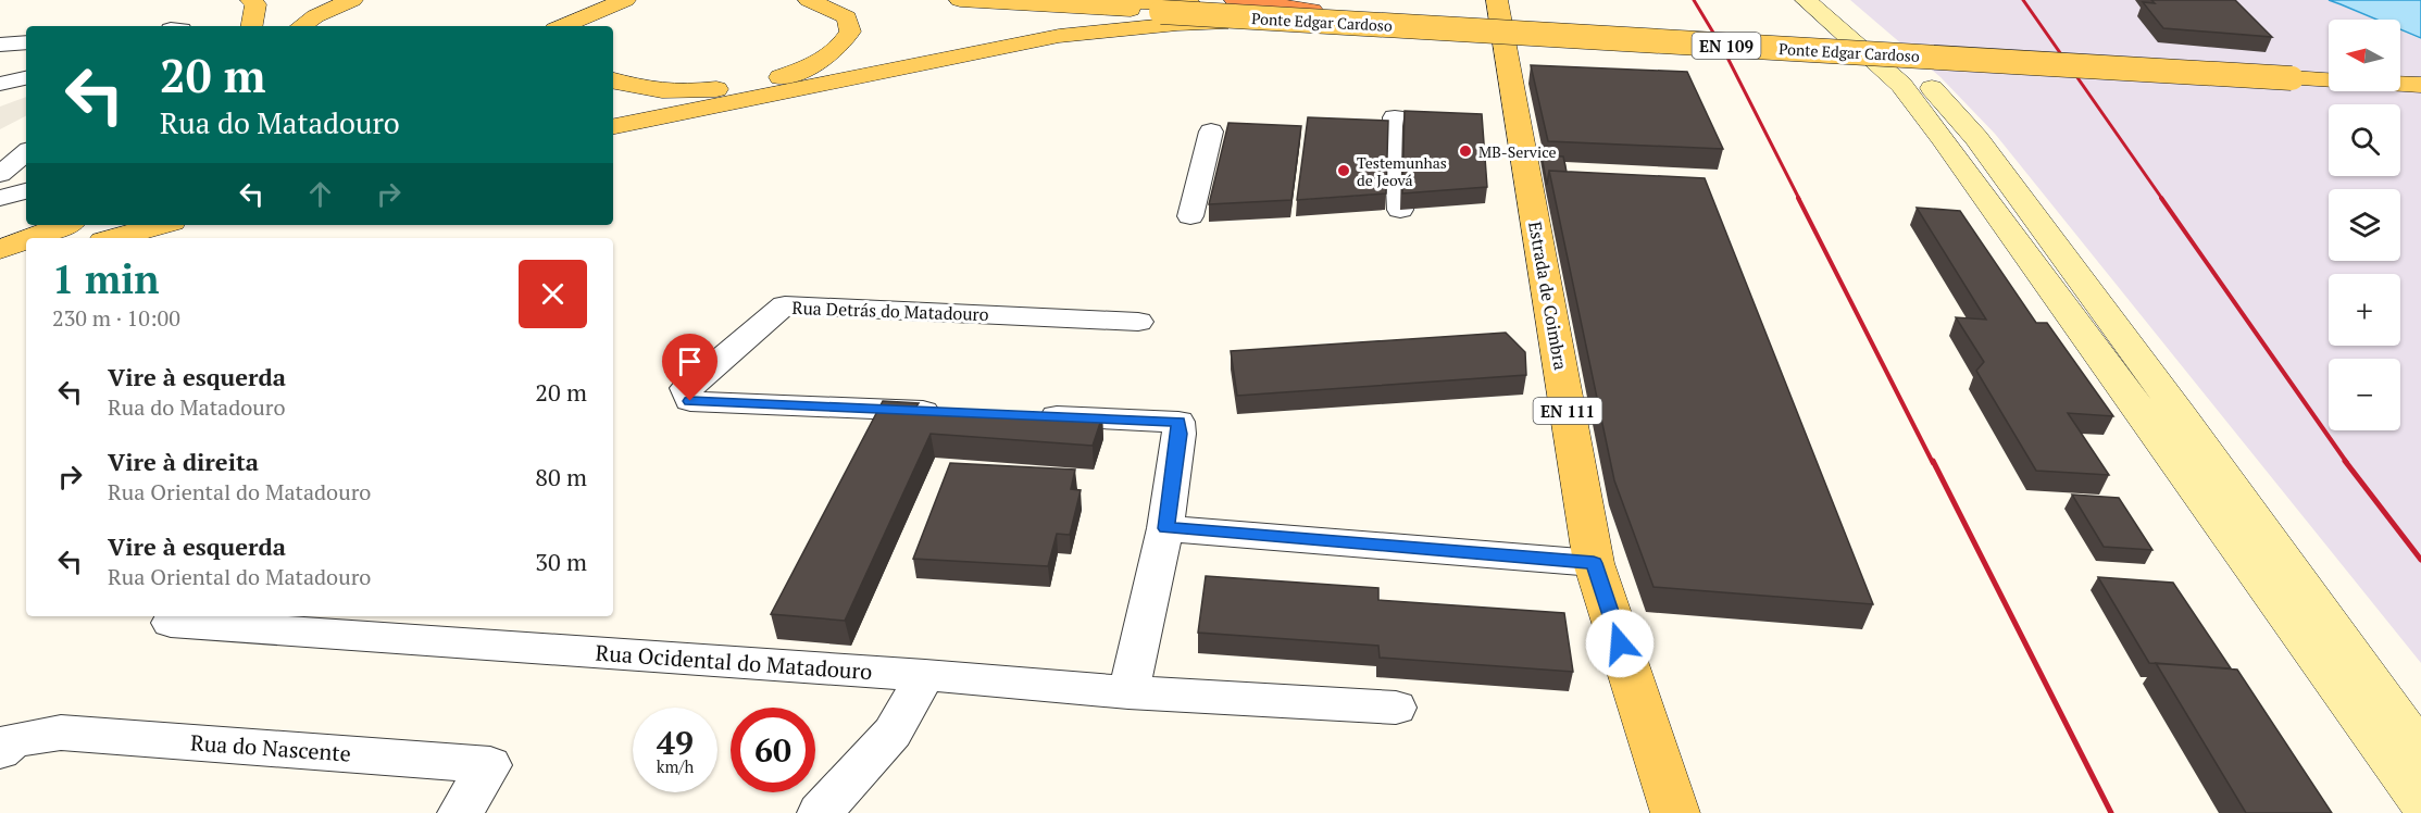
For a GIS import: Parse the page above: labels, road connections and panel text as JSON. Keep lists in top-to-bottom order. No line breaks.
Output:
{"streets":{"main road":["Ponte Edgar Cardoso","EN 109","Estrada de Coimbra","EN 111"],"street":["Rua Detrás do Matadouro","Rua Ocidental do Matadouro","Rua do Nascente"]},"crossings":[["Ponte Edgar Cardoso","EN 109"]],"places":["MB-Service","Testemunhas de Jeová"],"north":"left","page":{"map_buttons":["+","−"],"turn":["20 m","Rua do Matadouro"],"heading":["1 min","230 m · 10:00"],"list":[{"name":"Vire à esquerda","note":"Rua do Matadouro","value":"20 m"},{"name":"Vire à direita","note":"Rua Oriental do Matadouro","value":"80 m"},{"name":"Vire à esquerda","note":"Rua Oriental do Matadouro","value":"30 m"}],"speed":"49 km/h","limit":"60"}}
